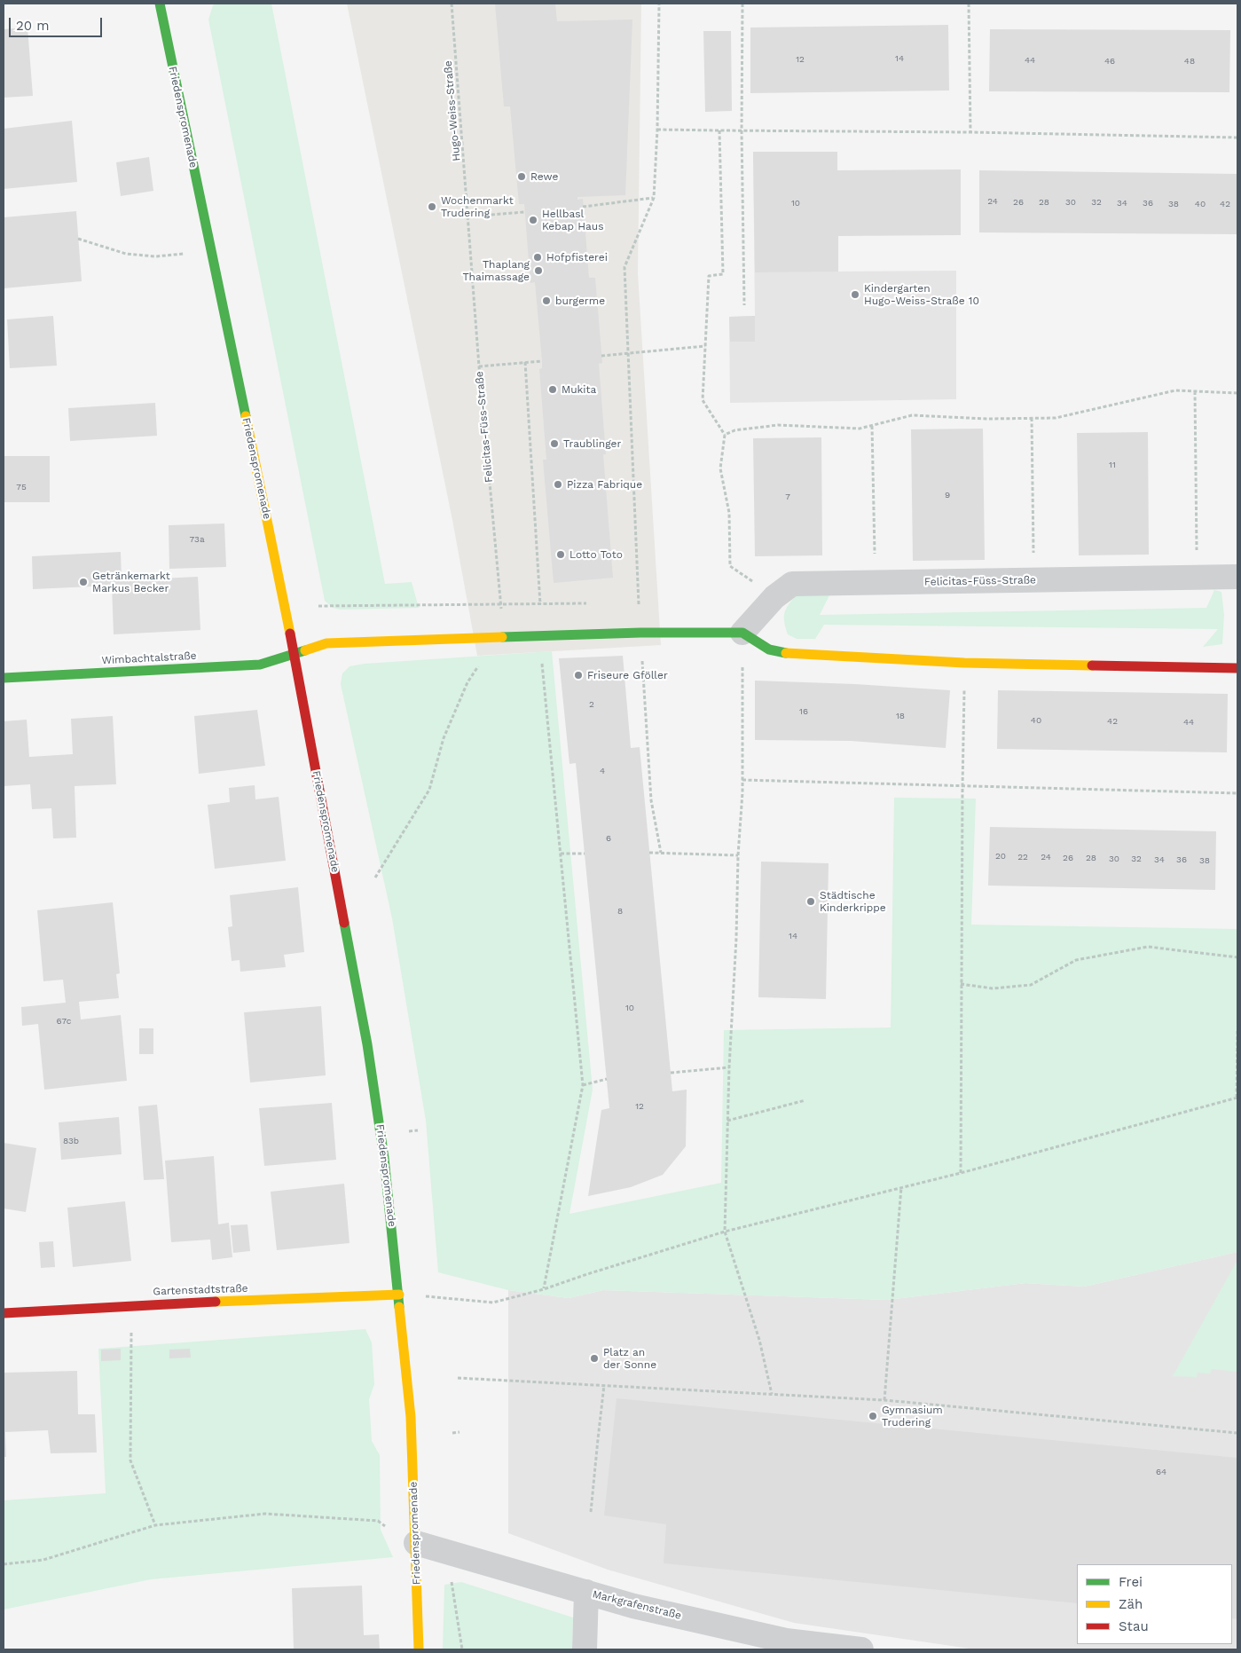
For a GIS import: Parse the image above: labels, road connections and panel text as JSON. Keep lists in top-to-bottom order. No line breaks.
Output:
{"streets":{"street":["Friedenspromenade","Felicitas-Füss-Straße","Wimbachtalstraße","Gartenstadtstraße","Markgrafenstraße"],"path":["Hugo-Weiss-Straße"]},"crossings":[["Hugo-Weiss-Straße","Felicitas-Füss-Straße"],["Friedenspromenade","Wimbachtalstraße"],["Friedenspromenade","Gartenstadtstraße"],["Friedenspromenade","Markgrafenstraße"]],"places":["Rewe","Wochenmarkt Trudering","Hellbasl Kebap Haus","Hofpfisterei","Thaplang Thaimassage","Kindergarten Hugo-Weiss-Straße 10","burgerme","Mukita","Traublinger","Pizza Fabrique","Lotto Toto","Getränkemarkt Markus Becker","Friseure Gföller","Städtische Kinderkrippe","Platz an der Sonne","Gymnasium Trudering"],"house_numbers":["14","12","44","46","48","24","26","28","30","32","10","34","36","38","40","42","11","75","9","7","73a","2","16","18","40","42","44","4","6","20","22","24","26","28","30","32","34","36","38","8","14","10","67c","12","83b","64"],"legend":["Frei","Zäh","Stau"],"scale_bar":"20 m"}
